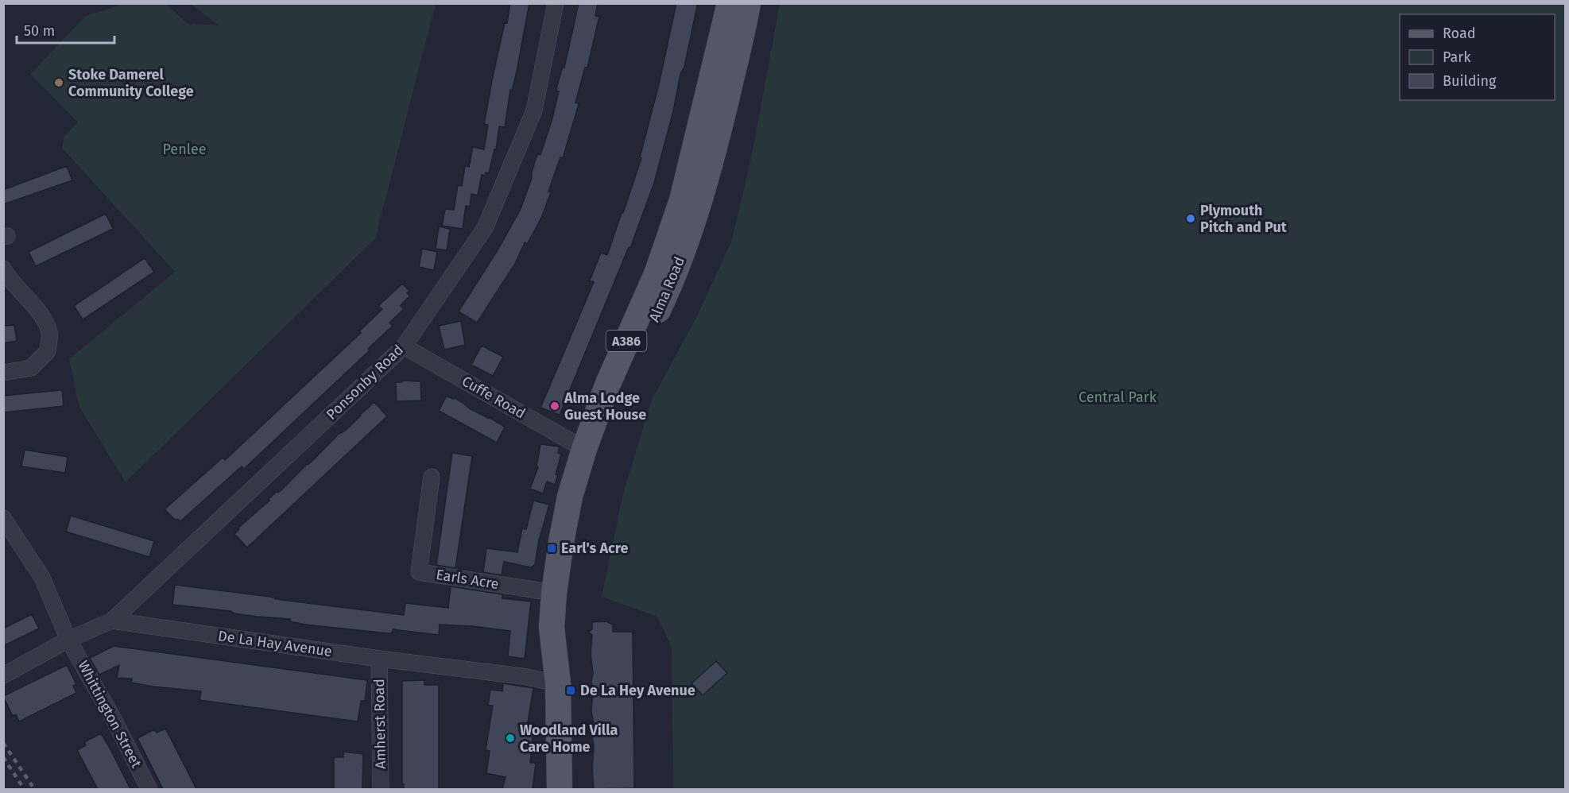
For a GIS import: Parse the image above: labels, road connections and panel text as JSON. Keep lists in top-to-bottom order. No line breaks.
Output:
{"streets":{"main road":["Alma Road","A386"],"street":["Ponsonby Road","Cuffe Road","Earls Acre","De La Hay Avenue","Whittington Street","Amherst Road"]},"crossings":[["Alma Road","Cuffe Road"],["Alma Road","Earls Acre"],["Alma Road","De La Hay Avenue"],["Ponsonby Road","Cuffe Road"],["Ponsonby Road","De La Hay Avenue"],["De La Hay Avenue","Amherst Road"]],"parks":["Penlee","Central Park"],"places":{"other":["Stoke Damerel Community College","Plymouth Pitch and Put","Alma Lodge Guest House","Woodland Villa Care Home"],"transit":["Earl's Acre","De La Hey Avenue"]},"legend":["Road","Park","Building"],"scale_bar":"50 m"}
